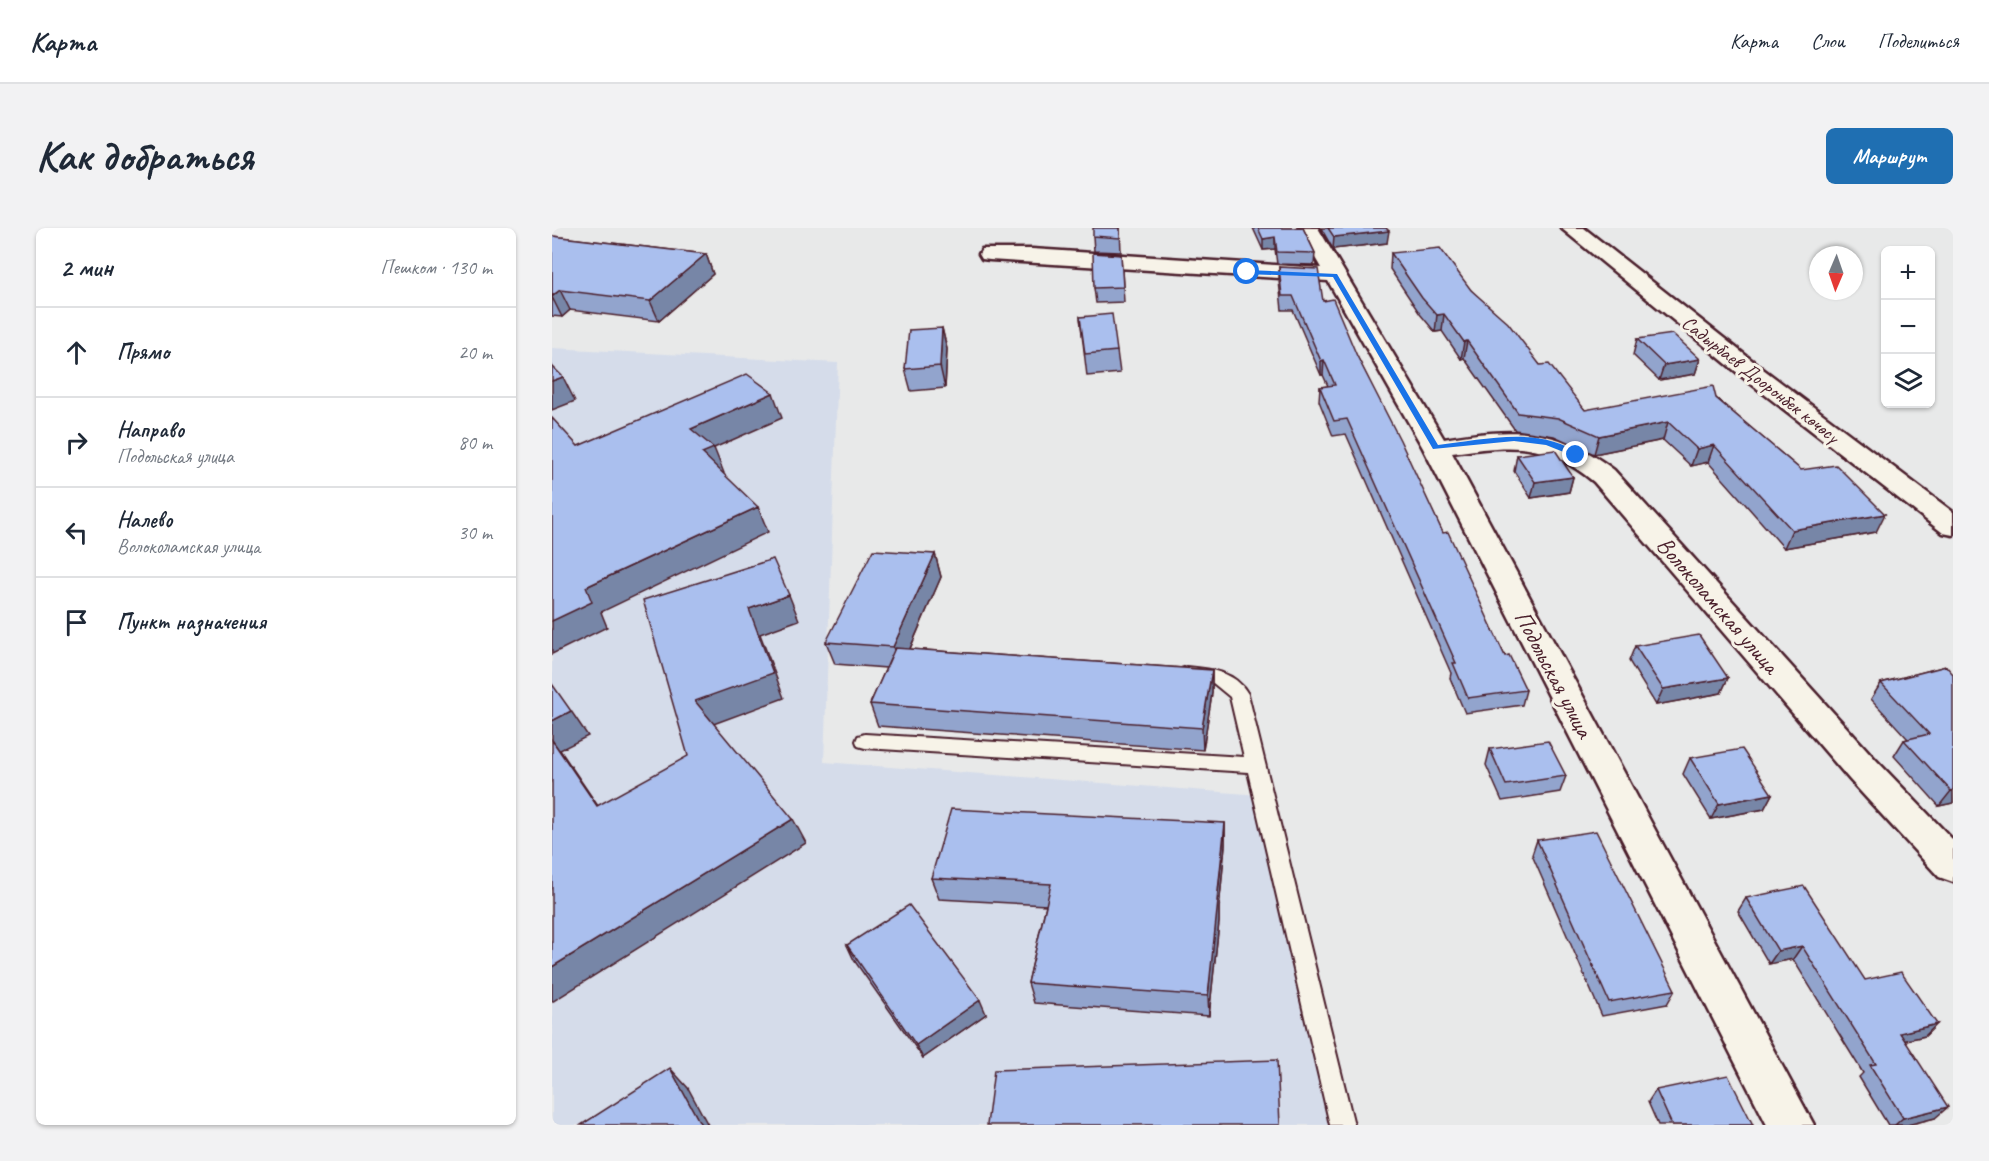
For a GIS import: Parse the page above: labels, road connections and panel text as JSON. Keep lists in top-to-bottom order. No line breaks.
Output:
{"streets":{"street":["Садырбаев Дооронбек көчөсү","Волоколамская улица","Подольская улица"]},"crossings":[["Волоколамская улица","Подольская улица"]],"north":"bottom","page":{"header":"Карта","nav":["Карта","Слои","Поделиться"],"buttons":"Маршрут","title":"Как добраться","heading":["2 мин","Пешком · 130 m"],"map_buttons":["+","−"],"list":[["Прямо","20 m"],["Направо","Подольская улица","80 m"],["Налево","Волоколамская улица","30 m"],"Пункт назначения"]}}
